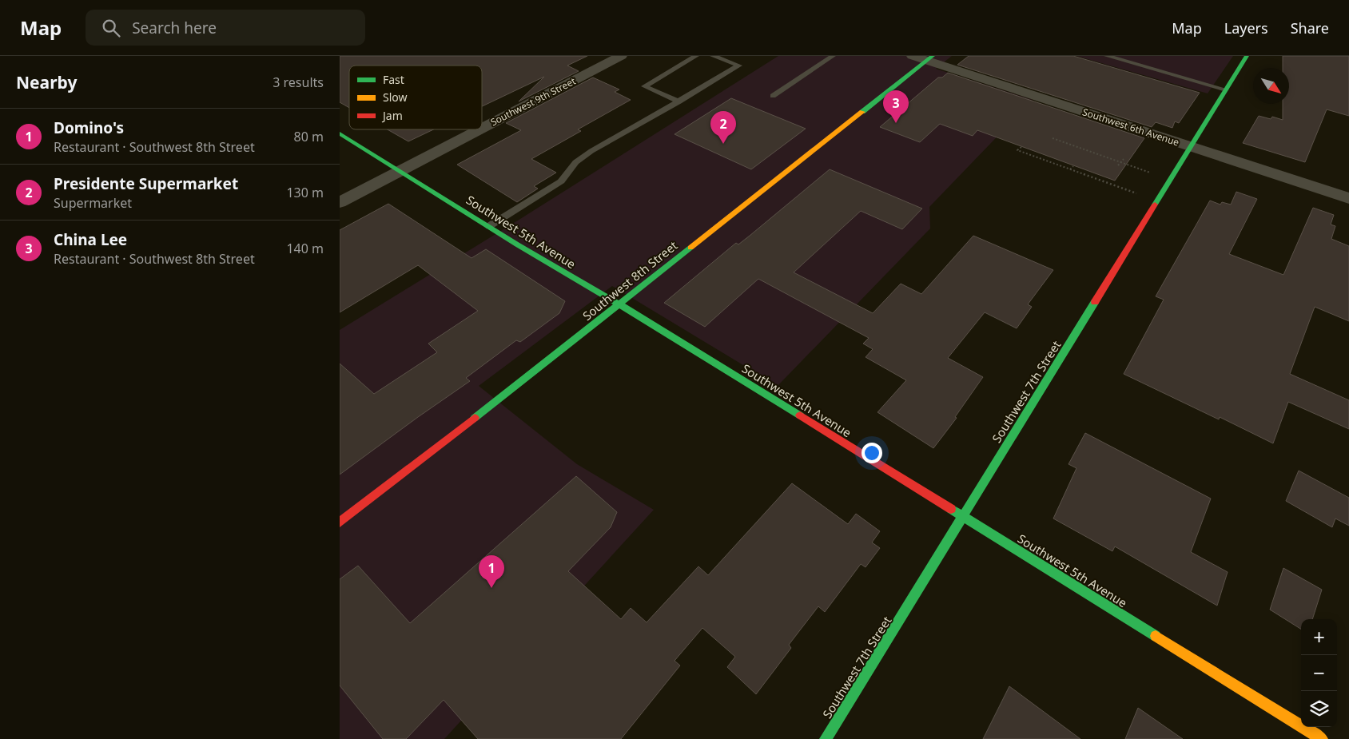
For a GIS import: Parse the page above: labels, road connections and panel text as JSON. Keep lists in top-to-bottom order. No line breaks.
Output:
{"streets":{"main road":["Southwest 5th Avenue","Southwest 8th Street","Southwest 7th Street"],"street":["Southwest 9th Street","Southwest 6th Avenue"]},"crossings":[["Southwest 9th Street","Southwest 5th Avenue"],["Southwest 6th Avenue","Southwest 8th Street"],["Southwest 6th Avenue","Southwest 7th Street"],["Southwest 5th Avenue","Southwest 8th Street"],["Southwest 5th Avenue","Southwest 7th Street"]],"legend":["Fast","Slow","Jam"],"north":"bottom right","page":{"header":"Map","search":"Search here","nav":["Map","Layers","Share"],"heading":["Nearby","3 results"],"pins":["3","2","1"],"list":[{"mark":"1","name":"Domino's","note":"Restaurant · Southwest 8th Street","value":"80 m"},{"mark":"2","name":"Presidente Supermarket","note":"Supermarket","value":"130 m"},{"mark":"3","name":"China Lee","note":"Restaurant · Southwest 8th Street","value":"140 m"}],"map_buttons":["+","−"]}}
